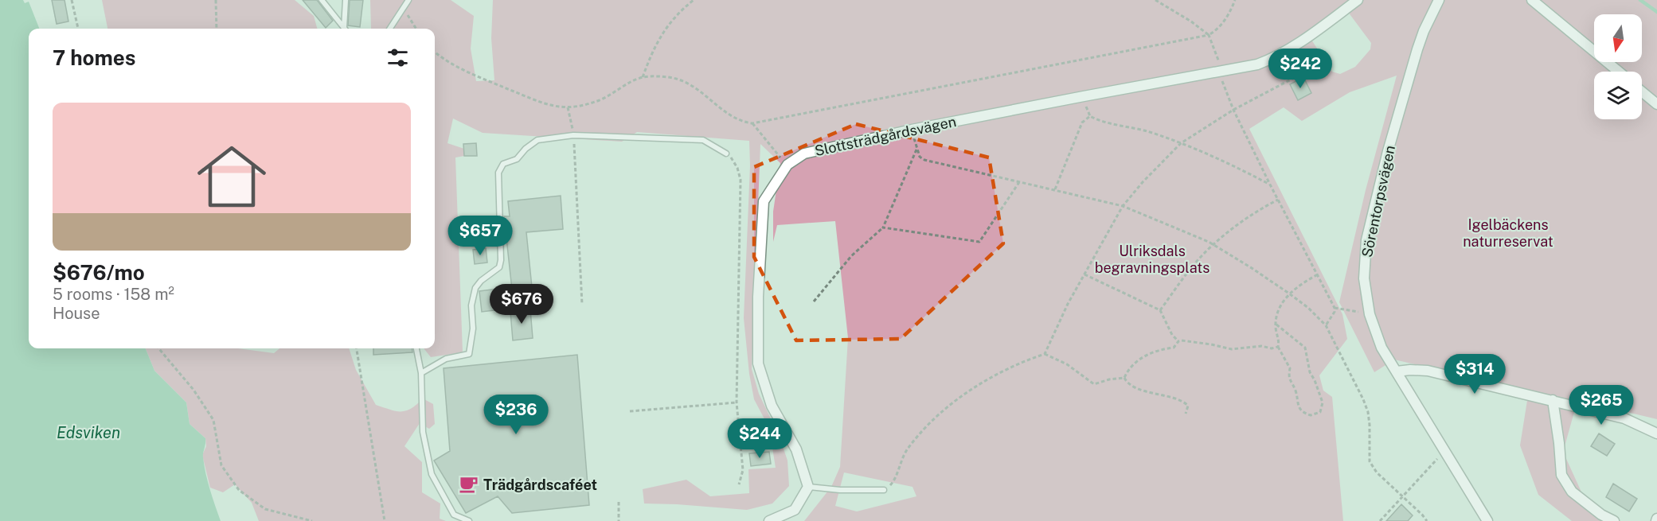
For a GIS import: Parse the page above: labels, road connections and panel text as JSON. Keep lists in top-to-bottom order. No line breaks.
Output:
{"streets":{"street":["Slottsträdgårdsvägen","Sörentorpsvägen"]},"water":["Edsviken"],"parks":["Igelbäckens naturreservat","Ulriksdals begravningsplats"],"places":{"cafe":["Trädgårdscaféet"]},"north":"bottom","page":{"heading":"7 homes","price":["$242","$657","$676","$314","$265","$236","$244"],"list":[{"name":"$676/mo","note":"5 rooms · 158 m² · House"}]}}
